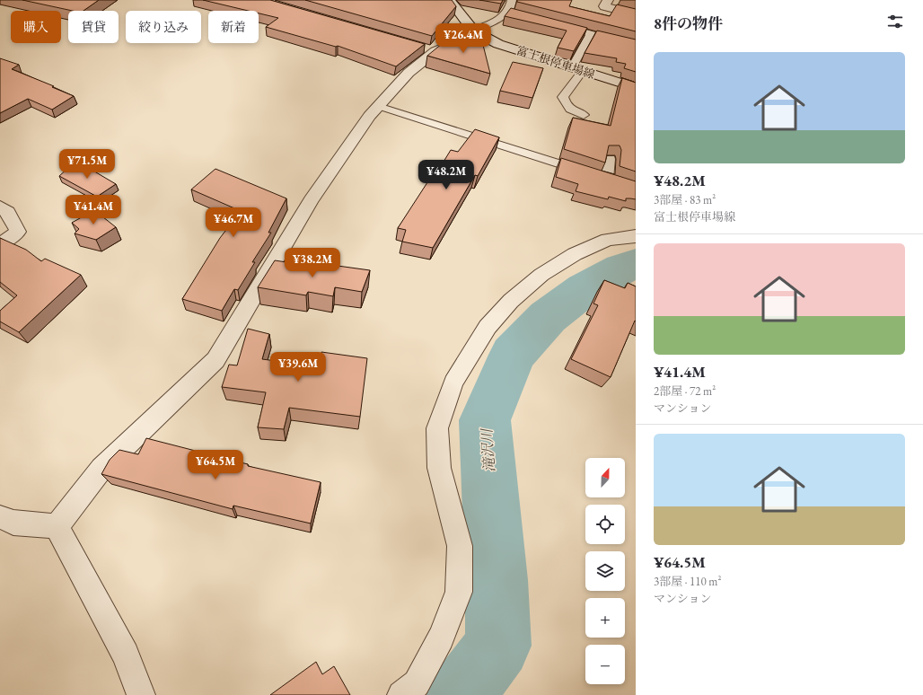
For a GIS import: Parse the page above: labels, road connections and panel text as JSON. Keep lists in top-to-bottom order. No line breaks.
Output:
{"streets":{"street":["富士根停車場線"]},"water":["滝沢川"],"north":"top","page":{"heading":"8件の物件","chip":["購入","賃貸","絞り込み","新着"],"price":["¥26.4M","¥71.5M","¥48.2M","¥41.4M","¥46.7M","¥38.2M","¥39.6M","¥64.5M"],"list":[{"name":"¥48.2M","note":"3部屋 · 83 m² · 富士根停車場線"},{"name":"¥41.4M","note":"2部屋 · 72 m² · マンション"},{"name":"¥64.5M","note":"3部屋 · 110 m² · マンション"}],"map_buttons":["+","−"]}}
